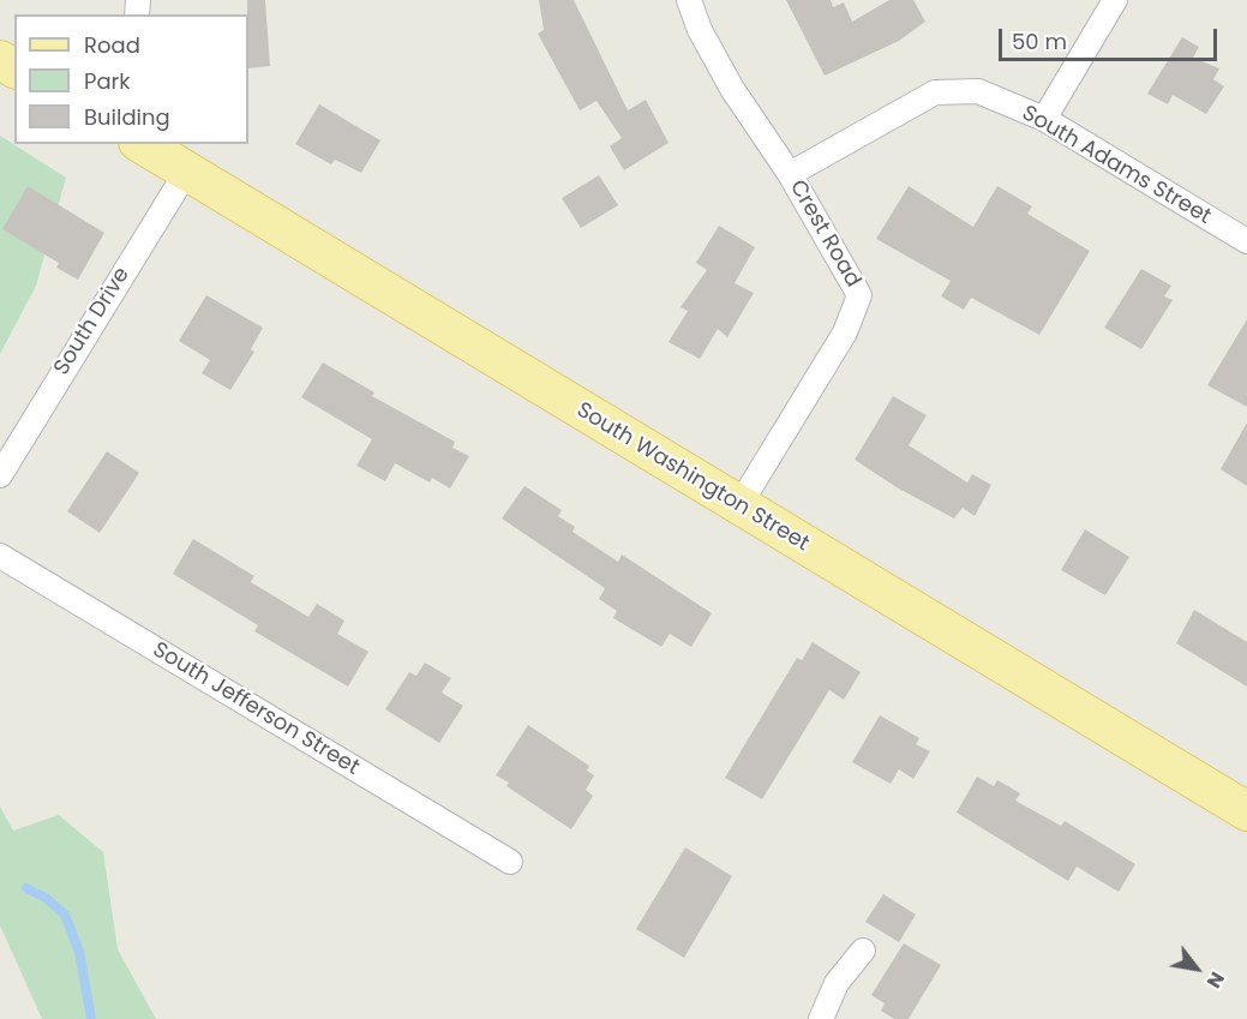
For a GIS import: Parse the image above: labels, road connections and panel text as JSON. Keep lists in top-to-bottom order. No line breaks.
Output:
{"streets":{"main road":["South Washington Street"],"street":["South Adams Street","Crest Road","South Drive","South Jefferson Street"]},"crossings":[["South Adams Street","Crest Road"],["Crest Road","South Washington Street"],["South Drive","South Washington Street"]],"legend":["Road","Park","Building"],"scale_bar":"50 m","north":"bottom right"}
